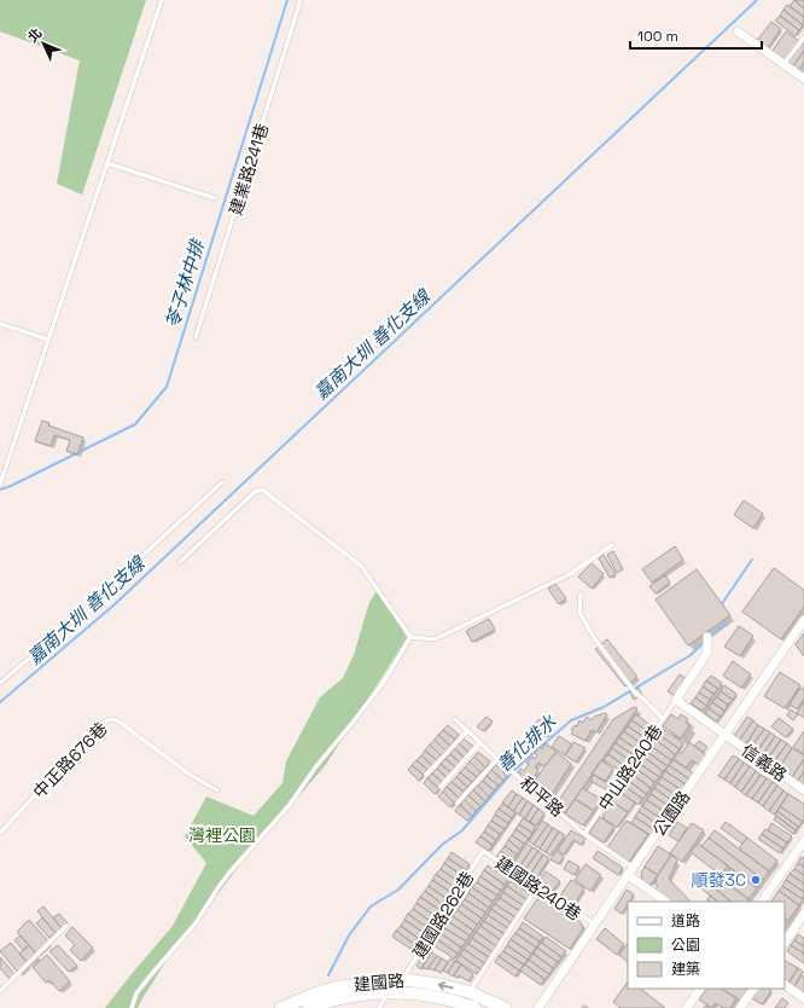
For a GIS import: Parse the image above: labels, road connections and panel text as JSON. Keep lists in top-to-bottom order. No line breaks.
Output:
{"streets":{"street":["信義路","公園路","建國路"],"lane":["建業路241巷","中正路676巷","中山路240巷","和平路","建國路240巷","建國路262巷"]},"crossings":[["信義路","中山路240巷"],["信義路","公園路"],["中山路240巷","和平路"],["和平路","公園路"],["公園路","建國路240巷"],["建國路240巷","建國路262巷"],["建國路262巷","建國路"]],"water":["苓子林中排","嘉南大圳 善化支線","善化排水"],"parks":["灣裡公園"],"places":["順發3C"],"legend":["道路","公園","建築"],"scale_bar":"100 m","north":"top left"}
